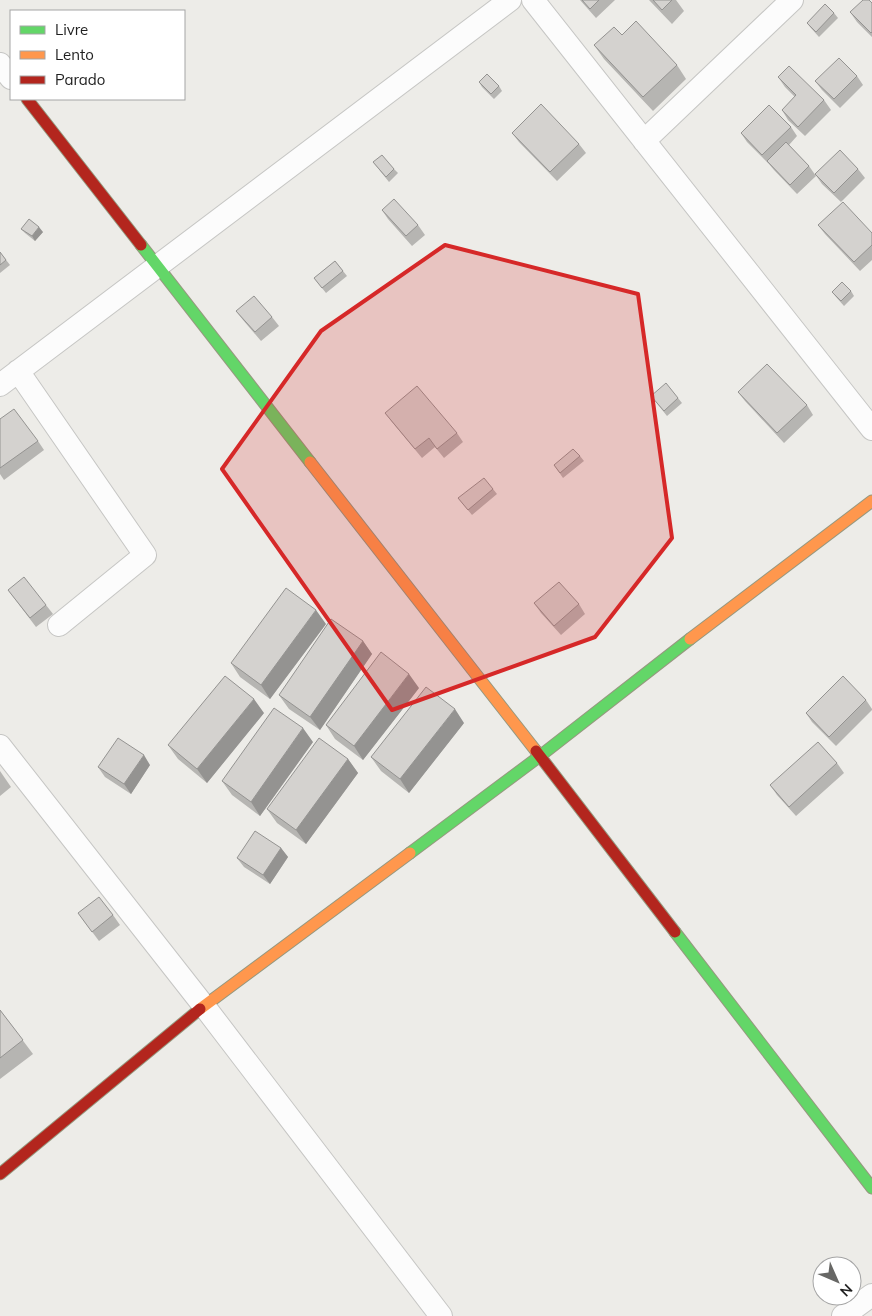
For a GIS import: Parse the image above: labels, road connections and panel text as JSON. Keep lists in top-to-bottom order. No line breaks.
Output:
{"legend":["Livre","Lento","Parado"],"north":"bottom right"}
